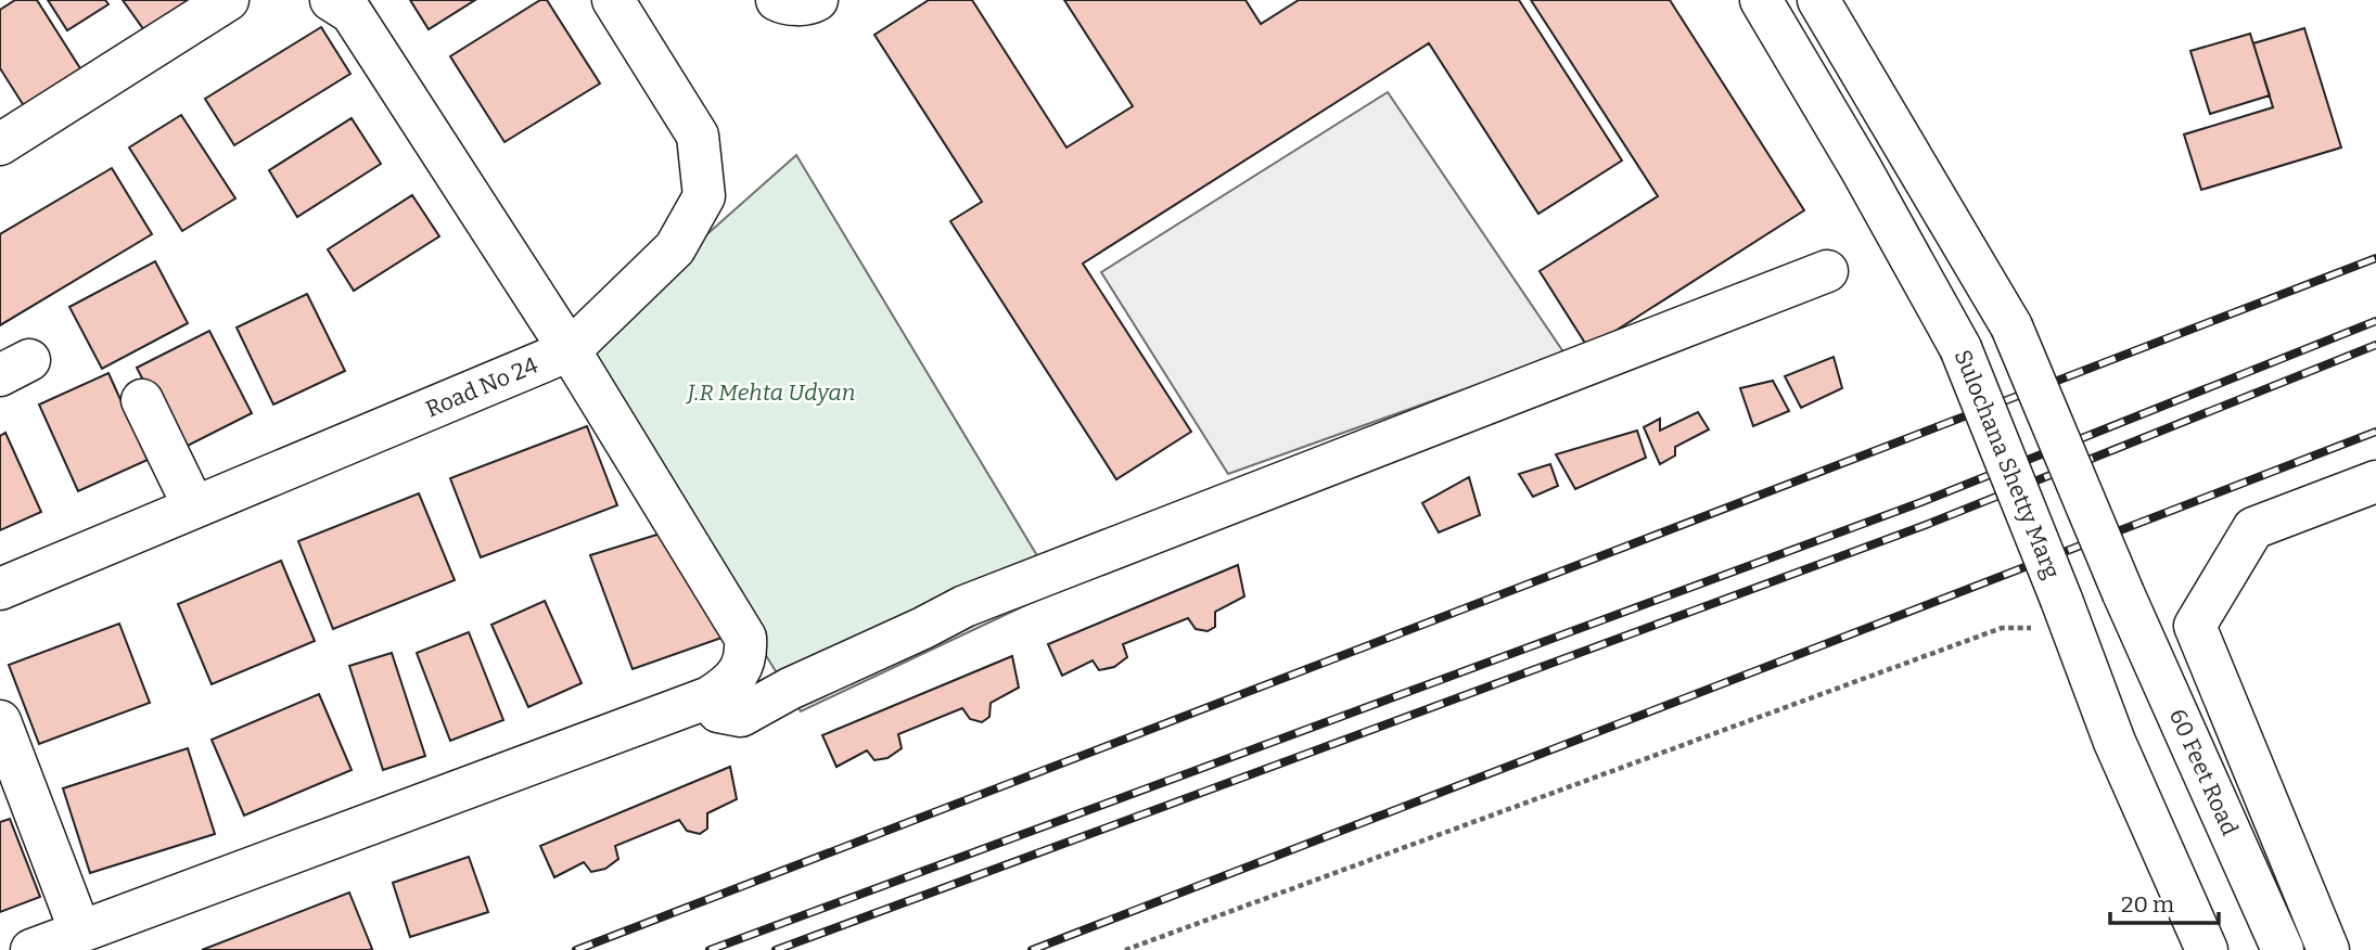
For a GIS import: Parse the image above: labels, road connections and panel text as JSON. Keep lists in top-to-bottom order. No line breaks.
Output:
{"streets":{"street":["Road No 24","Sulochana Shetty Marg","60 Feet Road"]},"parks":["J.R Mehta Udyan"],"scale_bar":"20 m"}
